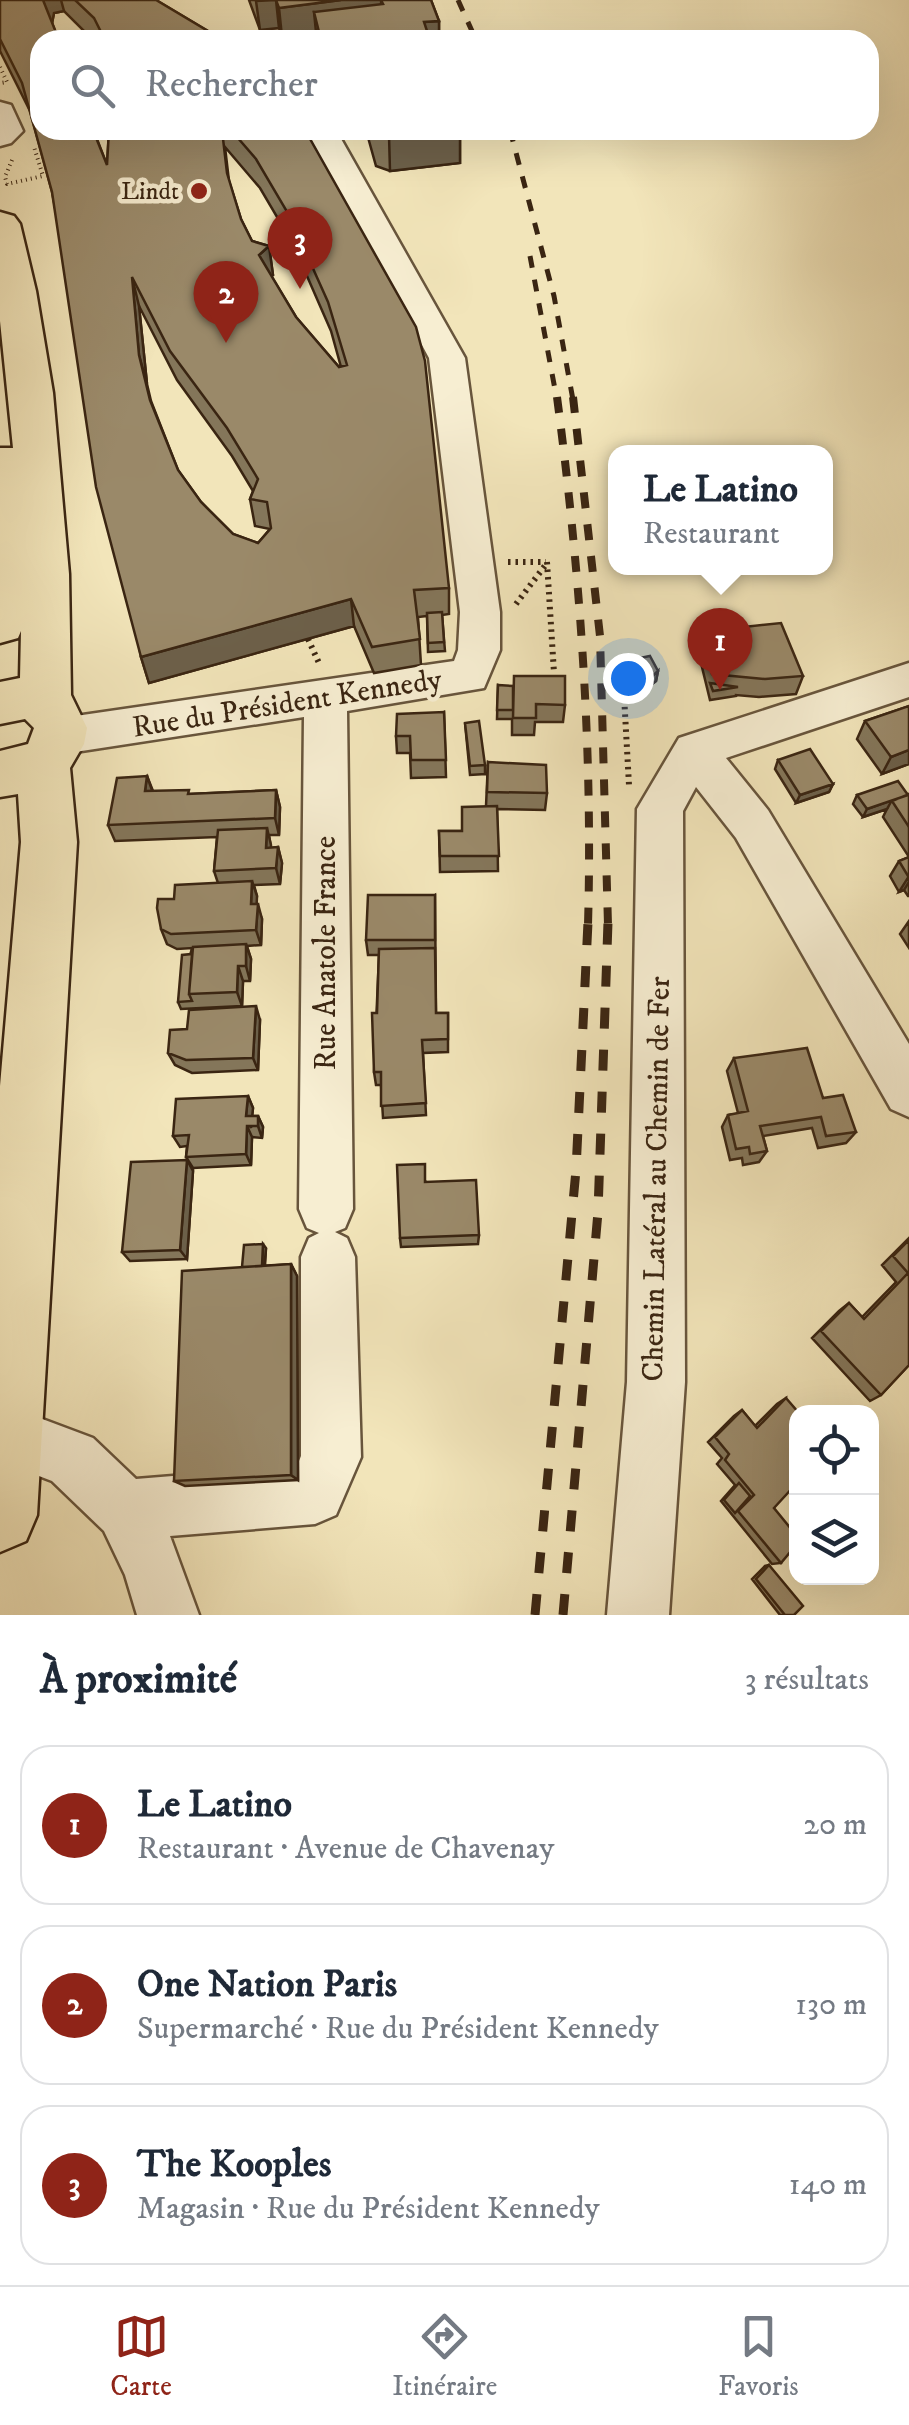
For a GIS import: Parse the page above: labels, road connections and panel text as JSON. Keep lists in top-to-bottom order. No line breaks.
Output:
{"streets":{"street":["Rue du Président Kennedy","Rue Anatole France","Chemin Latéral au Chemin de Fer"]},"crossings":[["Rue du Président Kennedy","Rue Anatole France"]],"places":["Lindt"],"page":{"search":"Rechercher","pins":["3","2","1"],"popup":["Le Latino","Restaurant"],"heading":["À proximité","3 résultats"],"list":[{"mark":"1","name":"Le Latino","note":"Restaurant · Avenue de Chavenay","value":"20 m"},{"mark":"2","name":"One Nation Paris","note":"Supermarché · Rue du Président Kennedy","value":"130 m"},{"mark":"3","name":"The Kooples","note":"Magasin · Rue du Président Kennedy","value":"140 m"}],"nav":["Carte","Itinéraire","Favoris"]}}
